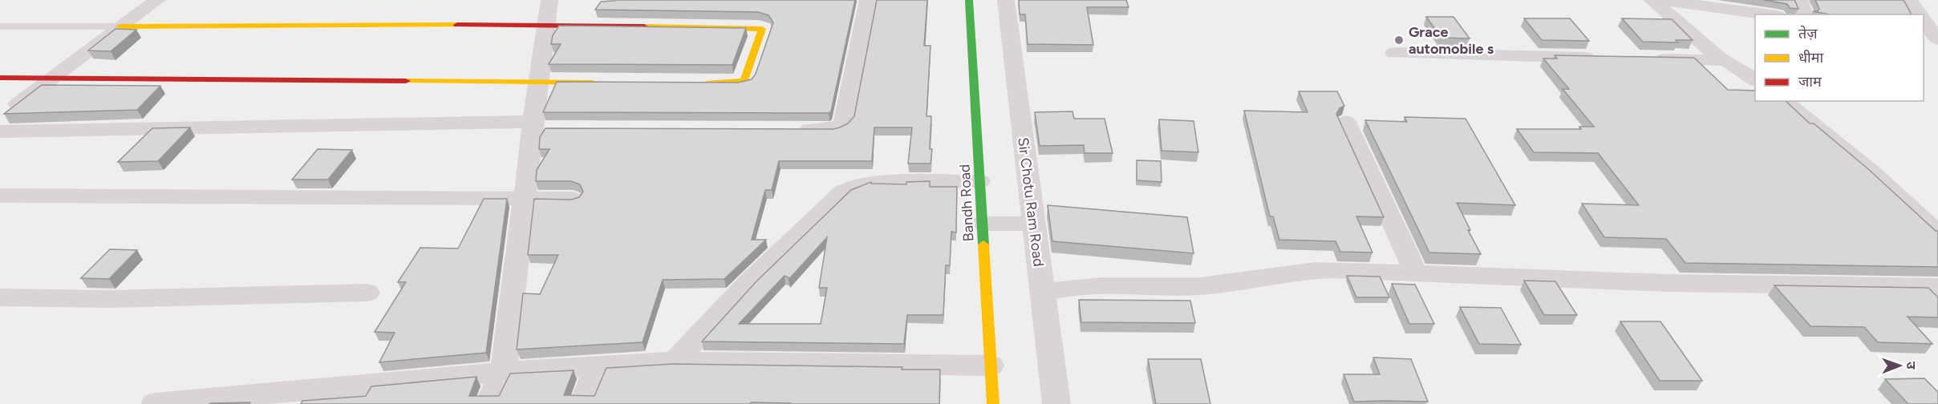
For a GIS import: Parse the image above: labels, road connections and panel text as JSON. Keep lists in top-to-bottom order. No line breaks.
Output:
{"streets":{"street":["Sir Chotu Ram Road","Bandh Road"]},"places":["Grace automobile s"],"legend":["तेज़","धीमा","जाम"],"north":"right"}
